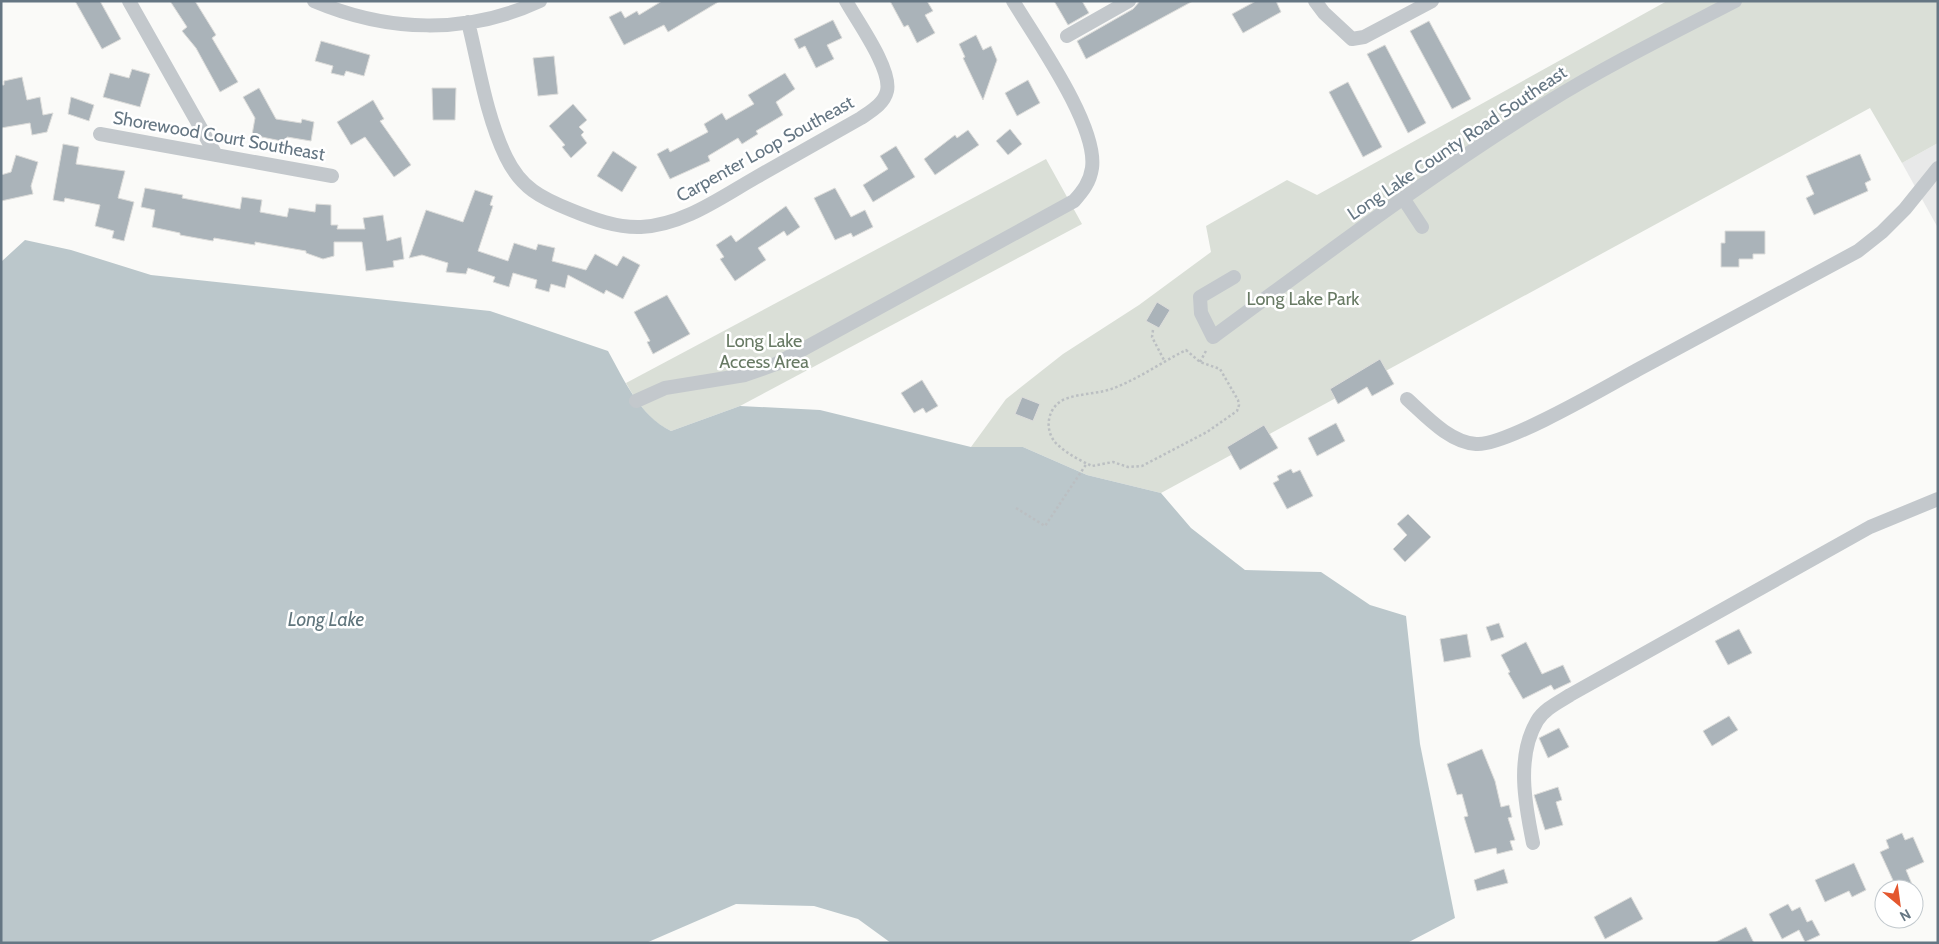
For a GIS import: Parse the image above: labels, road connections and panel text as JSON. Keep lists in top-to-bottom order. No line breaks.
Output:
{"streets":{"street":["Shorewood Court Southeast","Long Lake County Road Southeast","Carpenter Loop Southeast"]},"water":["Long Lake"],"parks":["Long Lake Park","Long Lake Access Area"],"north":"bottom right"}
